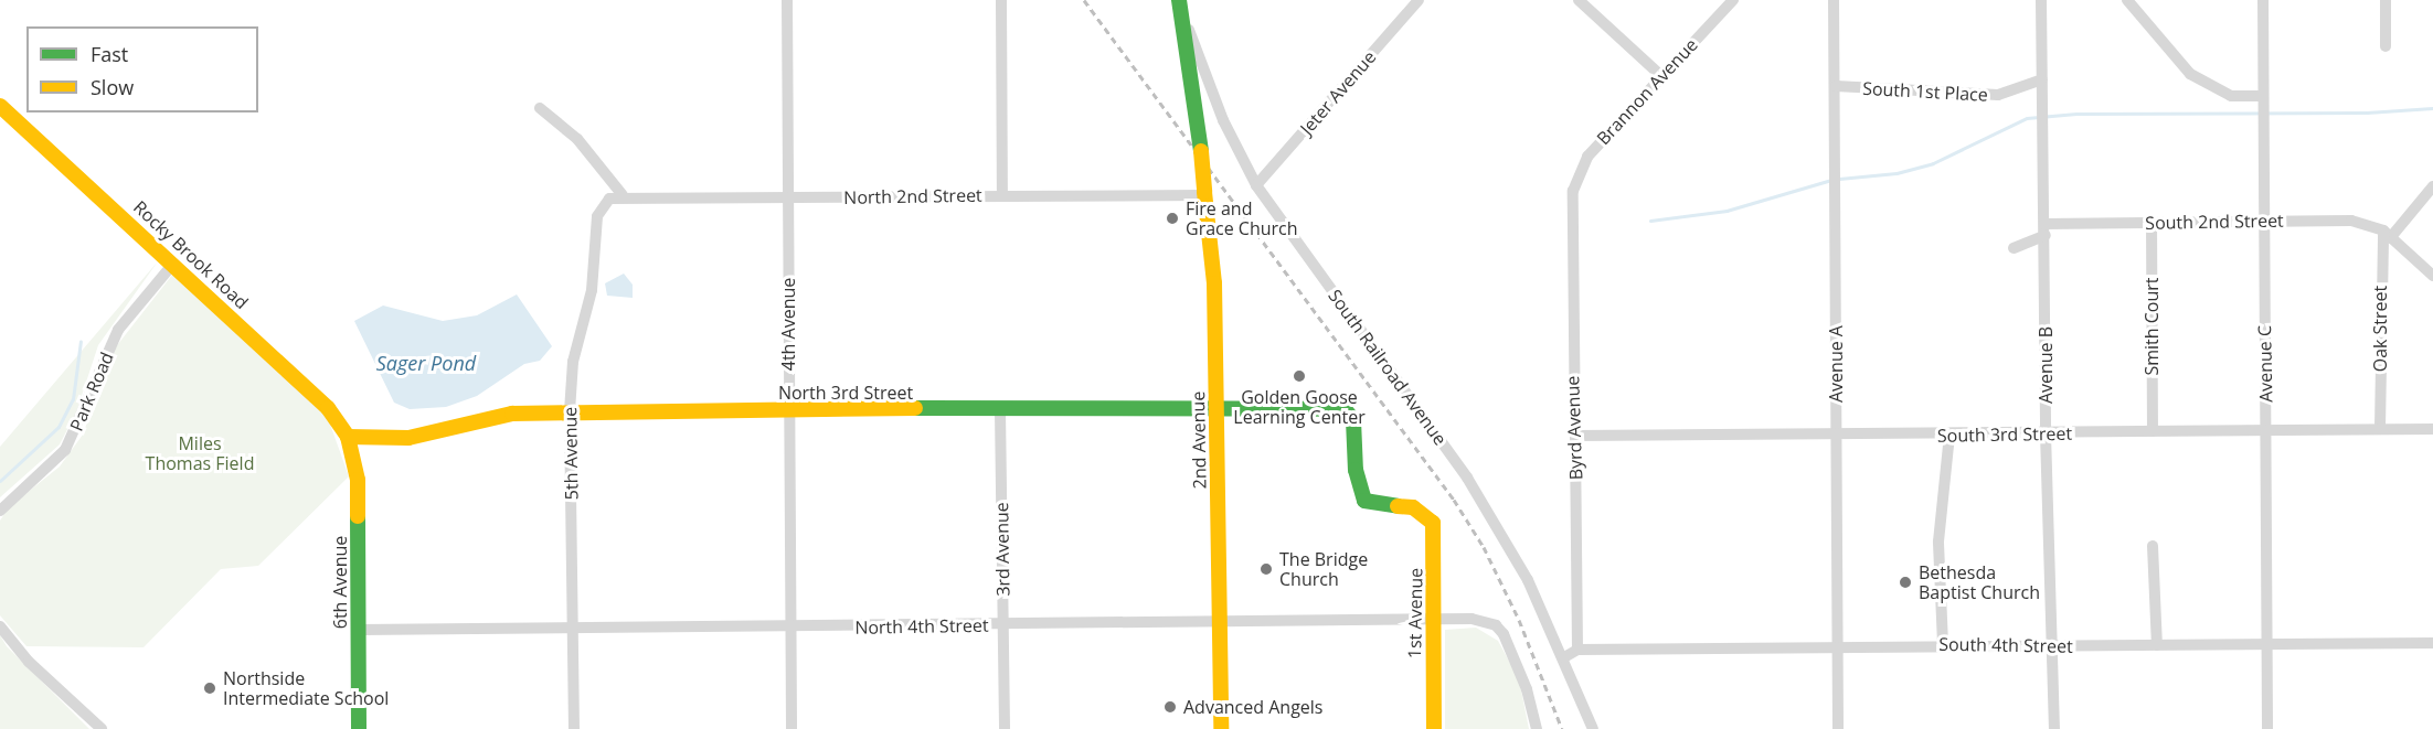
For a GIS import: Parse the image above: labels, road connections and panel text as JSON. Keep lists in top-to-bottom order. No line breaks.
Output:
{"streets":{"street":["Brannon Avenue","South 1st Place","Jeter Avenue","North 2nd Street","South 2nd Street","Rocky Brook Road","4th Avenue","Smith Court","Oak Street","Avenue A","Avenue C","Avenue B","South Railroad Avenue","Park Road","North 3rd Street","Byrd Avenue","South 3rd Street","2nd Avenue","5th Avenue","3rd Avenue","6th Avenue","1st Avenue","North 4th Street","South 4th Street"]},"crossings":[["Brannon Avenue","Byrd Avenue"],["South 1st Place","Avenue A"],["South 1st Place","Avenue B"],["Jeter Avenue","South Railroad Avenue"],["North 2nd Street","4th Avenue"],["North 2nd Street","2nd Avenue"],["North 2nd Street","5th Avenue"],["South 2nd Street","Smith Court"],["South 2nd Street","Oak Street"],["South 2nd Street","Avenue C"],["South 2nd Street","Avenue B"],["Rocky Brook Road","Park Road"],["Rocky Brook Road","North 3rd Street"],["Rocky Brook Road","6th Avenue"],["4th Avenue","North 3rd Street"],["4th Avenue","North 4th Street"],["Smith Court","South 3rd Street"],["Oak Street","South 3rd Street"],["Avenue A","South 3rd Street"],["Avenue A","South 4th Street"],["Avenue C","South 3rd Street"],["Avenue C","South 4th Street"],["Avenue B","South 3rd Street"],["Avenue B","South 4th Street"],["South Railroad Avenue","2nd Avenue"],["North 3rd Street","2nd Avenue"],["North 3rd Street","5th Avenue"],["North 3rd Street","3rd Avenue"],["North 3rd Street","6th Avenue"],["North 3rd Street","1st Avenue"],["Byrd Avenue","South 3rd Street"],["Byrd Avenue","South 4th Street"],["2nd Avenue","North 4th Street"],["5th Avenue","North 4th Street"],["3rd Avenue","North 4th Street"],["6th Avenue","North 4th Street"],["1st Avenue","North 4th Street"]],"water":["Sager Pond"],"parks":["Miles Thomas Field"],"places":["Fire and Grace Church","Golden Goose Learning Center","The Bridge Church","Bethesda Baptist Church","Northside Intermediate School","Advanced Angels"],"legend":["Fast","Slow"]}
